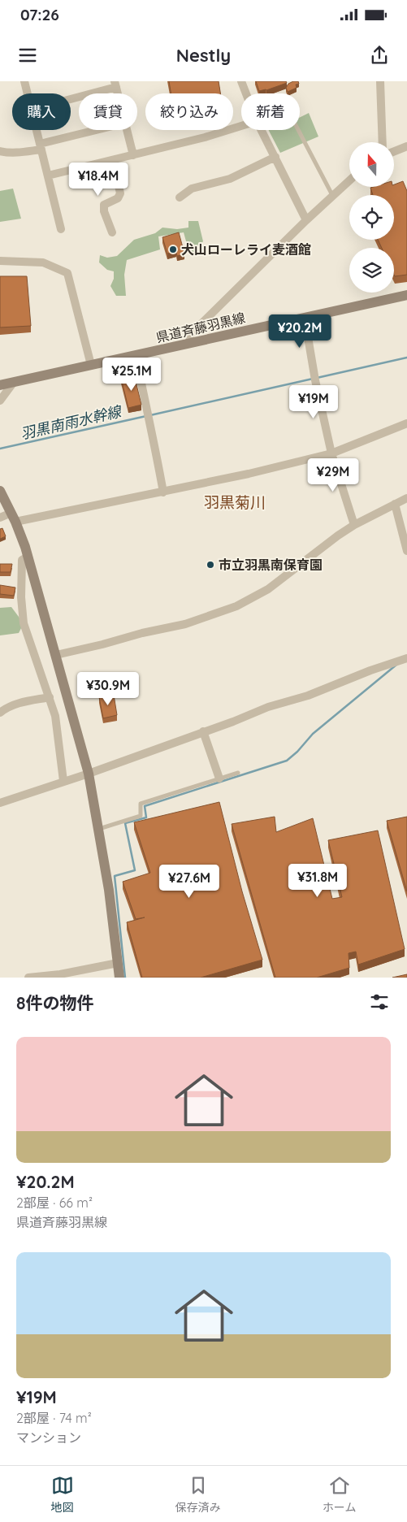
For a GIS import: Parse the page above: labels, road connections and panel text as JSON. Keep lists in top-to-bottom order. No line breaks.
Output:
{"streets":{"street":["県道斉藤羽黒線"]},"districts":["羽黒菊川"],"water":["羽黒南雨水幹線"],"places":["犬山ローレライ麦酒館","市立羽黒南保育園"],"north":"top","page":{"status":"07:26","header":"Nestly","chip":["購入","賃貸","絞り込み","新着"],"price":["¥18.4M","¥20.2M","¥25.1M","¥19M","¥29M","¥30.9M","¥31.8M","¥27.6M"],"heading":"8件の物件","list":[{"name":"¥20.2M","note":"2部屋 · 66 m² · 県道斉藤羽黒線"},{"name":"¥19M","note":"2部屋 · 74 m² · マンション"}],"tabs":["地図","保存済み","ホーム"]}}
